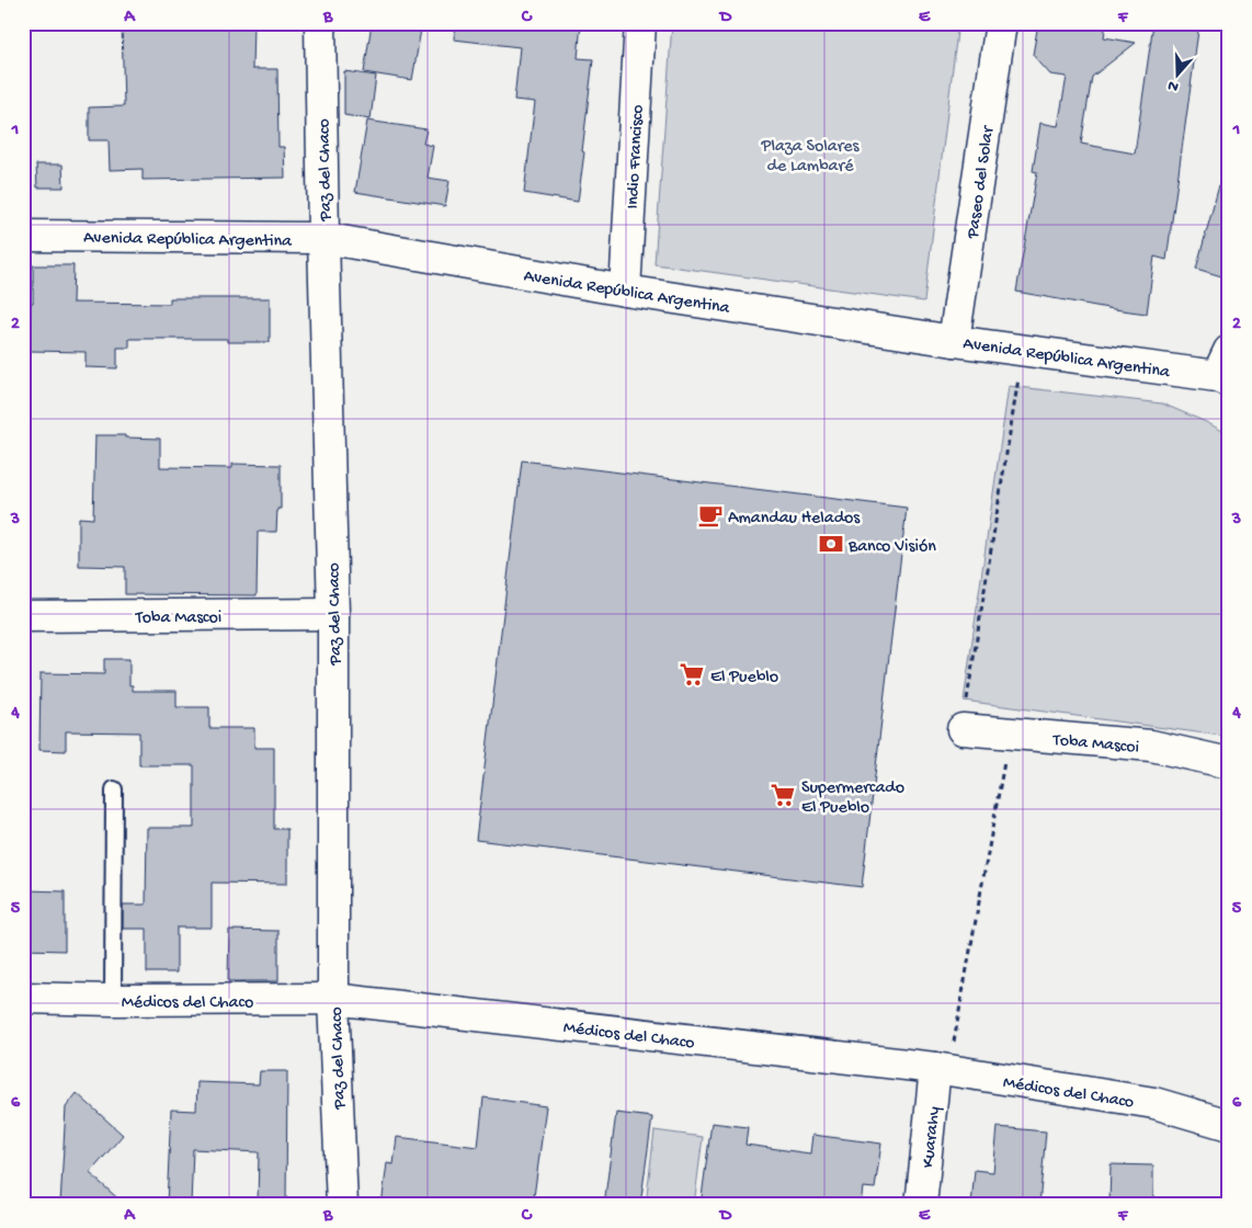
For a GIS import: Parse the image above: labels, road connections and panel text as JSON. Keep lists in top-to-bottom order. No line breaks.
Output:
{"streets":{"street":["Indio Francisco","Paz del Chaco","Paseo del Solar","Avenida República Argentina","Toba Mascoi","Médicos del Chaco","Kuarahy"]},"crossings":[["Indio Francisco","Avenida República Argentina"],["Paz del Chaco","Avenida República Argentina"],["Paz del Chaco","Toba Mascoi"],["Paz del Chaco","Médicos del Chaco"],["Paseo del Solar","Avenida República Argentina"],["Médicos del Chaco","Kuarahy"]],"parks":["Plaza Solares de Lambaré"],"places":{"cafe":["Amandau Helados"],"bank":["Banco Visión"],"supermarket":["El Pueblo","Supermercado El Pueblo"]},"north":"bottom","grid":{"columns":["A","B","C","D","E","F"],"rows":["1","2","3","4","5","6"]}}
